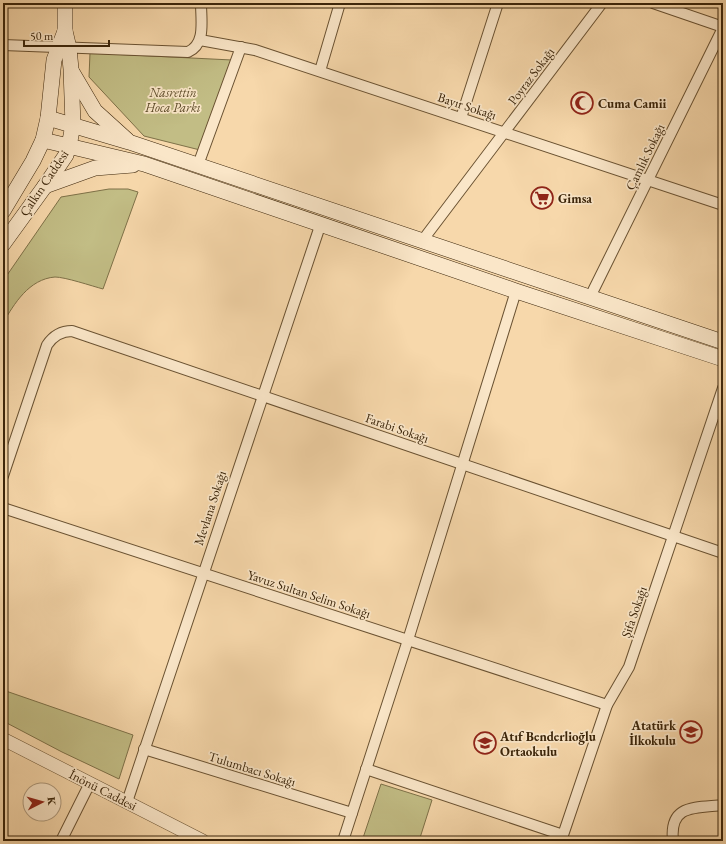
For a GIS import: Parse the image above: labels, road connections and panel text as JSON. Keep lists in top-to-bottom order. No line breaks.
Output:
{"streets":{"main road":["Çalkın Caddesi"],"street":["Poyraz Sokağı","Bayır Sokağı","Çamlık Sokağı","Farabi Sokağı","Mevlana Sokağı","Yavuz Sultan Selim Sokağı","Şifa Sokağı","Tulumbacı Sokağı","İnönü Caddesi"]},"crossings":[["Poyraz Sokağı","Bayır Sokağı"],["Bayır Sokağı","Çamlık Sokağı"],["Farabi Sokağı","Mevlana Sokağı"],["Farabi Sokağı","Şifa Sokağı"],["Mevlana Sokağı","Yavuz Sultan Selim Sokağı"],["Mevlana Sokağı","Tulumbacı Sokağı"],["Mevlana Sokağı","İnönü Caddesi"],["Yavuz Sultan Selim Sokağı","Şifa Sokağı"]],"parks":["Nasrettin Hoca Parkı"],"places":{"mosque":["Cuma Camii"],"supermarket":["Gimsa"],"school or university":["Atatürk İlkokulu","Atıf Benderlioğlu Ortaokulu"]},"scale_bar":"50 m","north":"right"}
